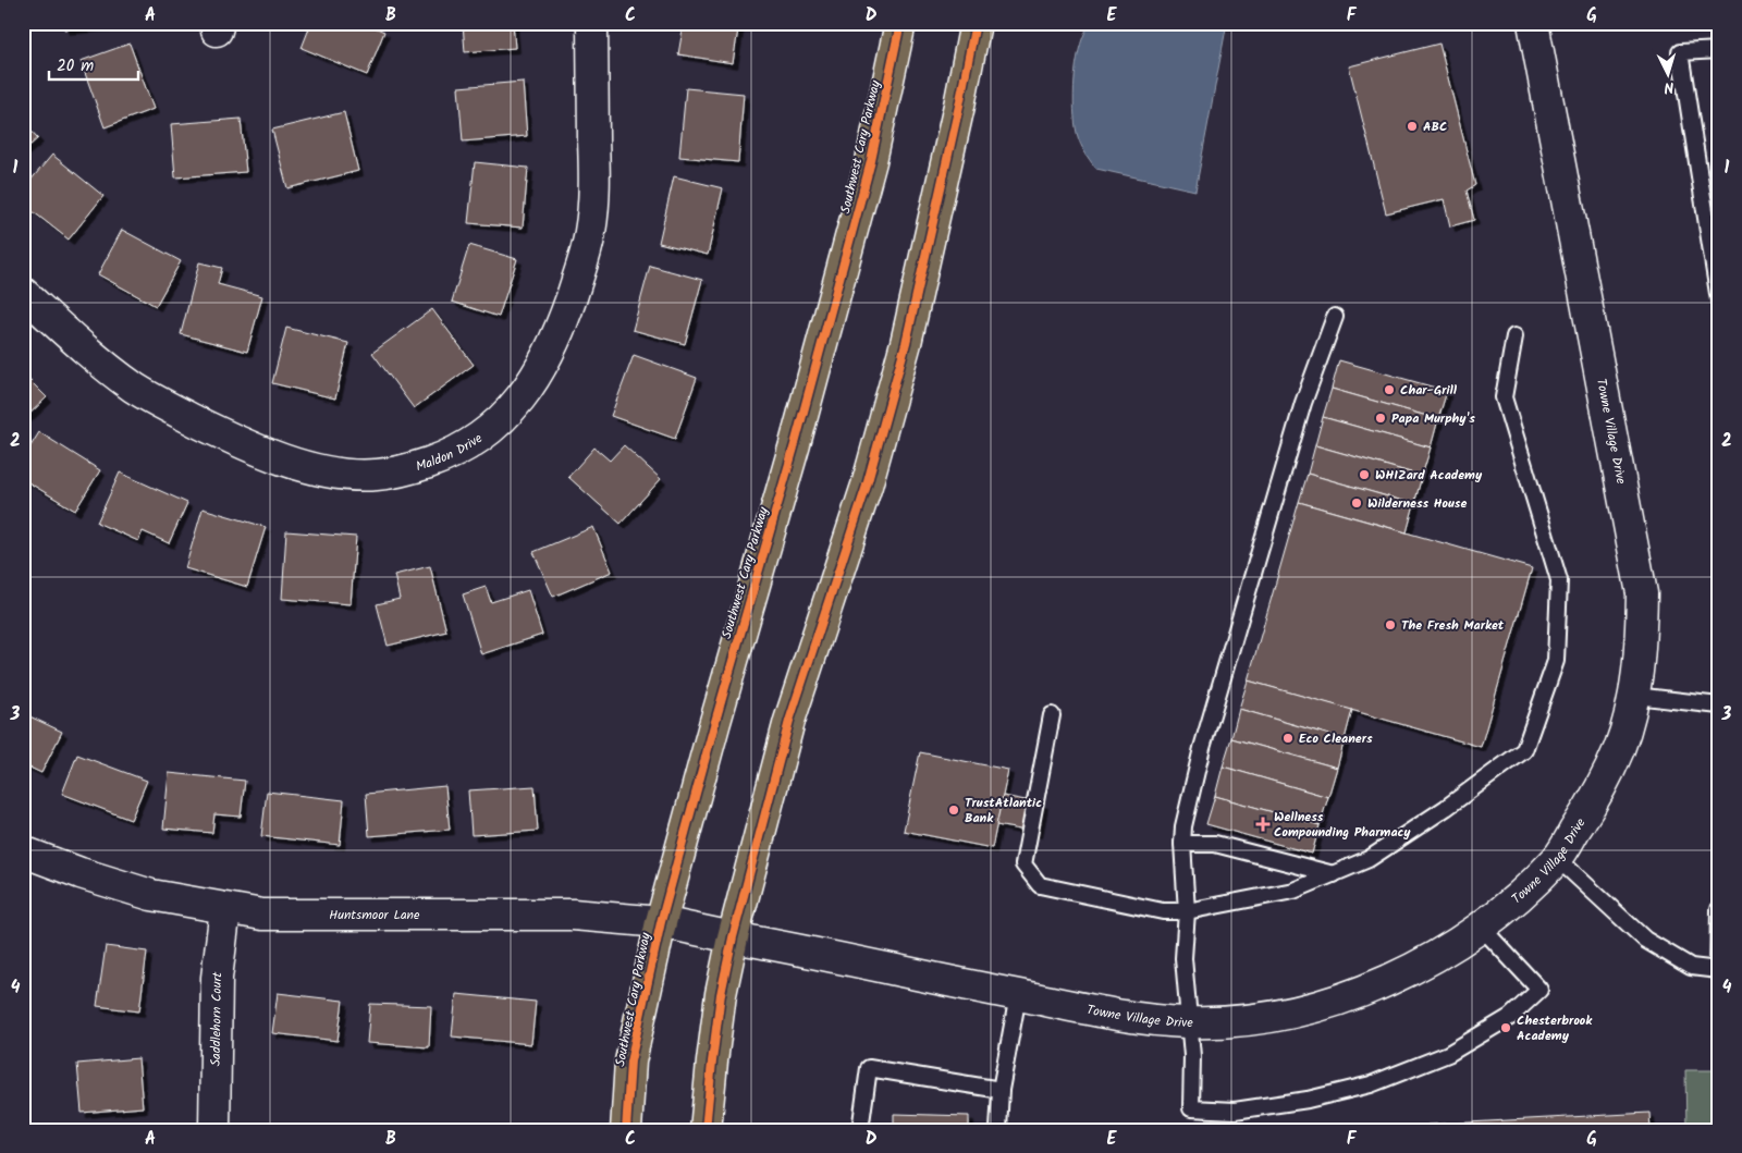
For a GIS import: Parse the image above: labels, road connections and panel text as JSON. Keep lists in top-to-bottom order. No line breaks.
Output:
{"streets":{"main road":["Southwest Cary Parkway"],"street":["Towne Village Drive","Maldon Drive","Huntsmoor Lane","Saddlehorn Court"]},"crossings":[["Southwest Cary Parkway","Huntsmoor Lane"],["Towne Village Drive","Huntsmoor Lane"],["Huntsmoor Lane","Saddlehorn Court"]],"places":{"other":["ABC","Char-Grill","Papa Murphy's","WHIZard Academy","Wilderness House","The Fresh Market","Eco Cleaners","TrustAtlantic Bank","Chesterbrook Academy"],"health":["Wellness Compounding Pharmacy"]},"scale_bar":"20 m","north":"bottom","grid":{"columns":["A","B","C","D","E","F","G"],"rows":["1","2","3","4"]}}
